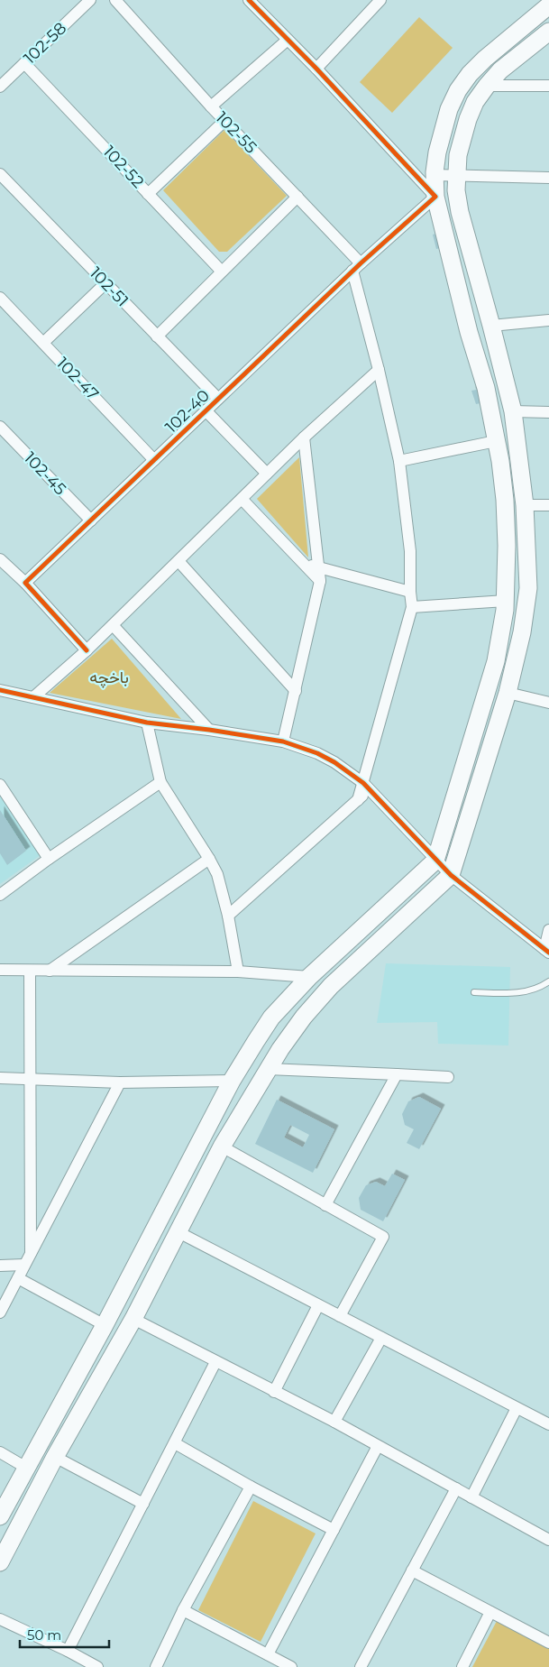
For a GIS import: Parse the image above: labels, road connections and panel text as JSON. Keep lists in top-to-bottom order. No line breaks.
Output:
{"streets":{"street":["102-58","102-55","102-52","102-51","102-47","102-40","102-45"]},"crossings":[["102-58","102-52"],["102-55","102-40"],["102-51","102-40"],["102-47","102-40"],["102-40","102-45"]],"parks":["باخچە"],"scale_bar":"50 m"}
